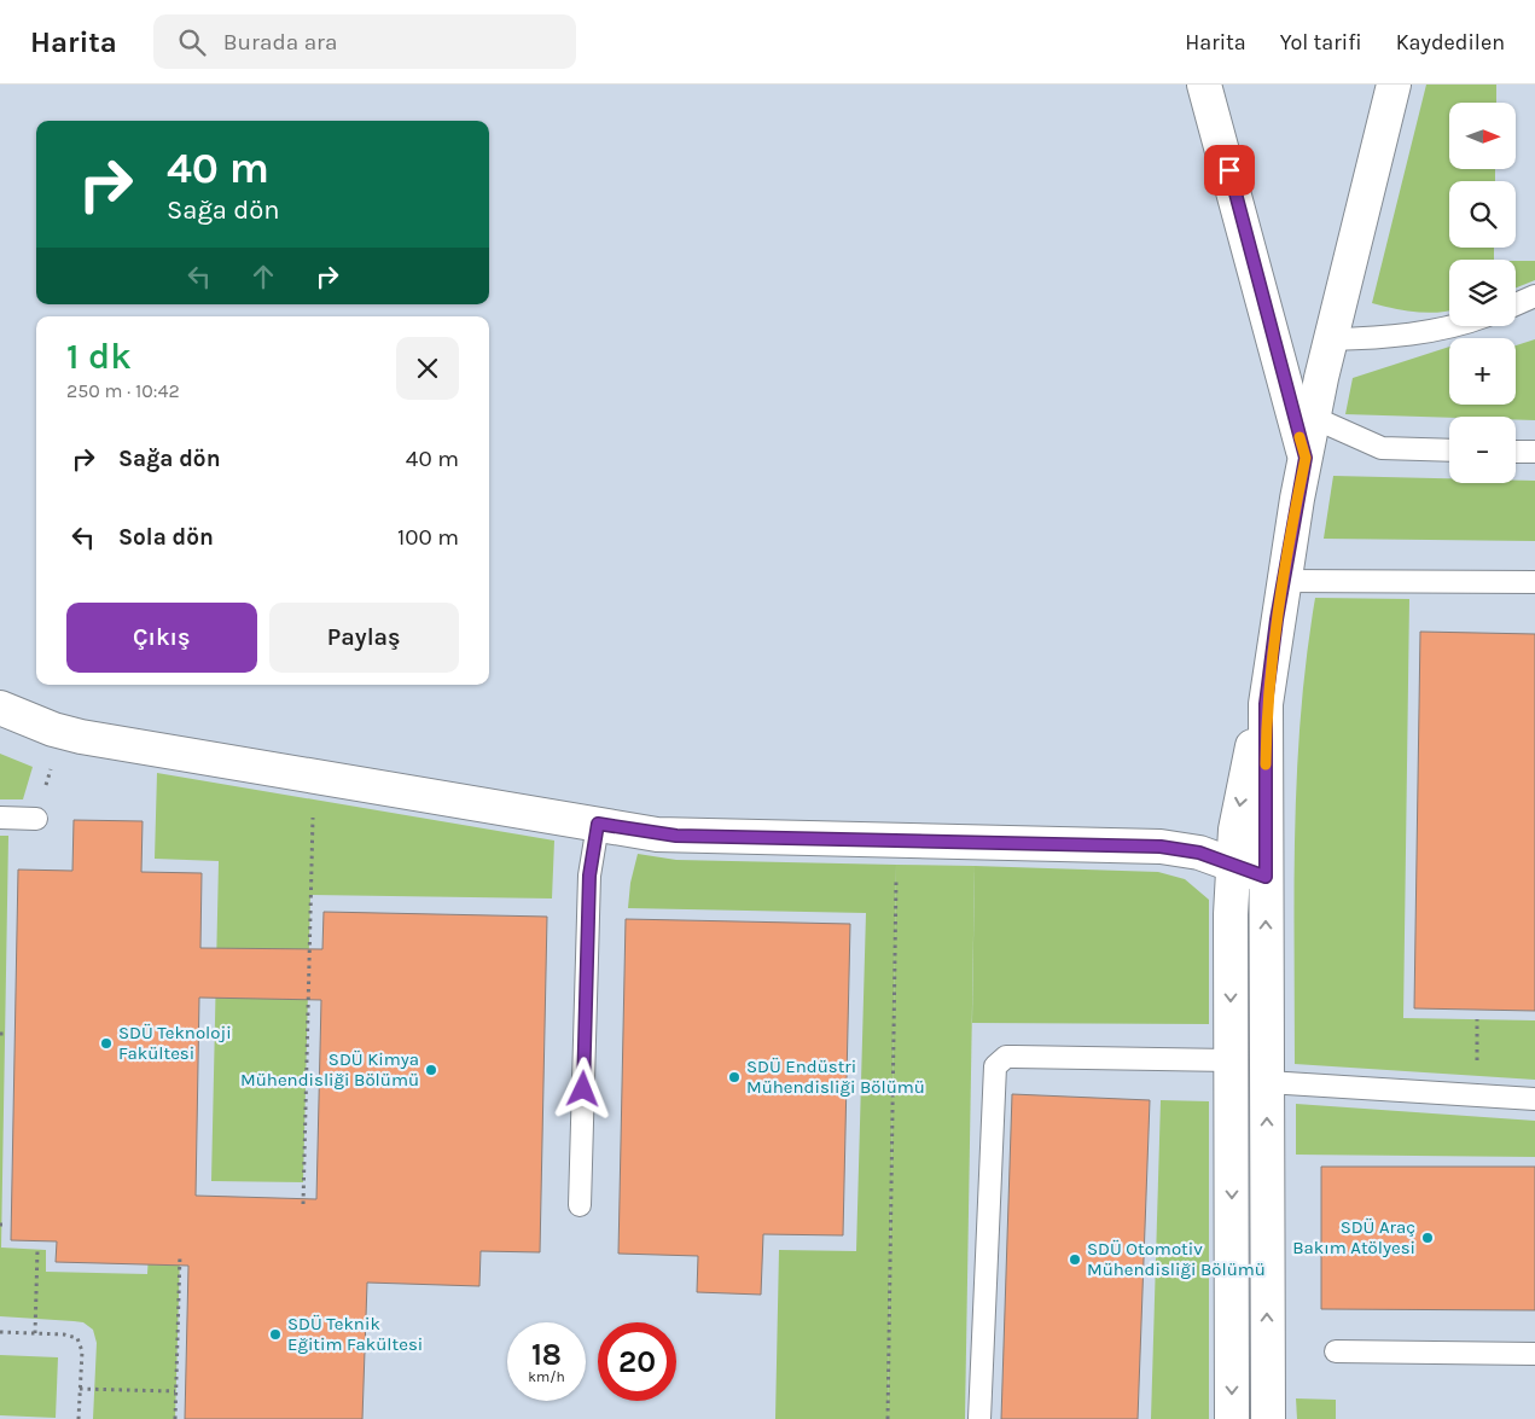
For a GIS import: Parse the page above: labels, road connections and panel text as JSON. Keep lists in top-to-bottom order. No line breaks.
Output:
{"places":["SDÜ Teknoloji Fakültesi","SDÜ Kimya Mühendisliği Bölümü","SDÜ Endüstri Mühendisliği Bölümü","SDÜ Araç Bakım Atölyesi","SDÜ Otomotiv Mühendisliği Bölümü","SDÜ Teknik Eğitim Fakültesi"],"north":"right","page":{"header":"Harita","search":"Burada ara","nav":["Harita","Yol tarifi","Kaydedilen"],"map_buttons":["+","−"],"turn":["40 m","Sağa dön"],"heading":["1 dk","250 m · 10:42"],"list":[{"name":"Sağa dön","value":"40 m"},{"name":"Sola dön","value":"100 m"}],"buttons":["Çıkış","Paylaş"],"speed":"18 km/h","limit":"20"}}
